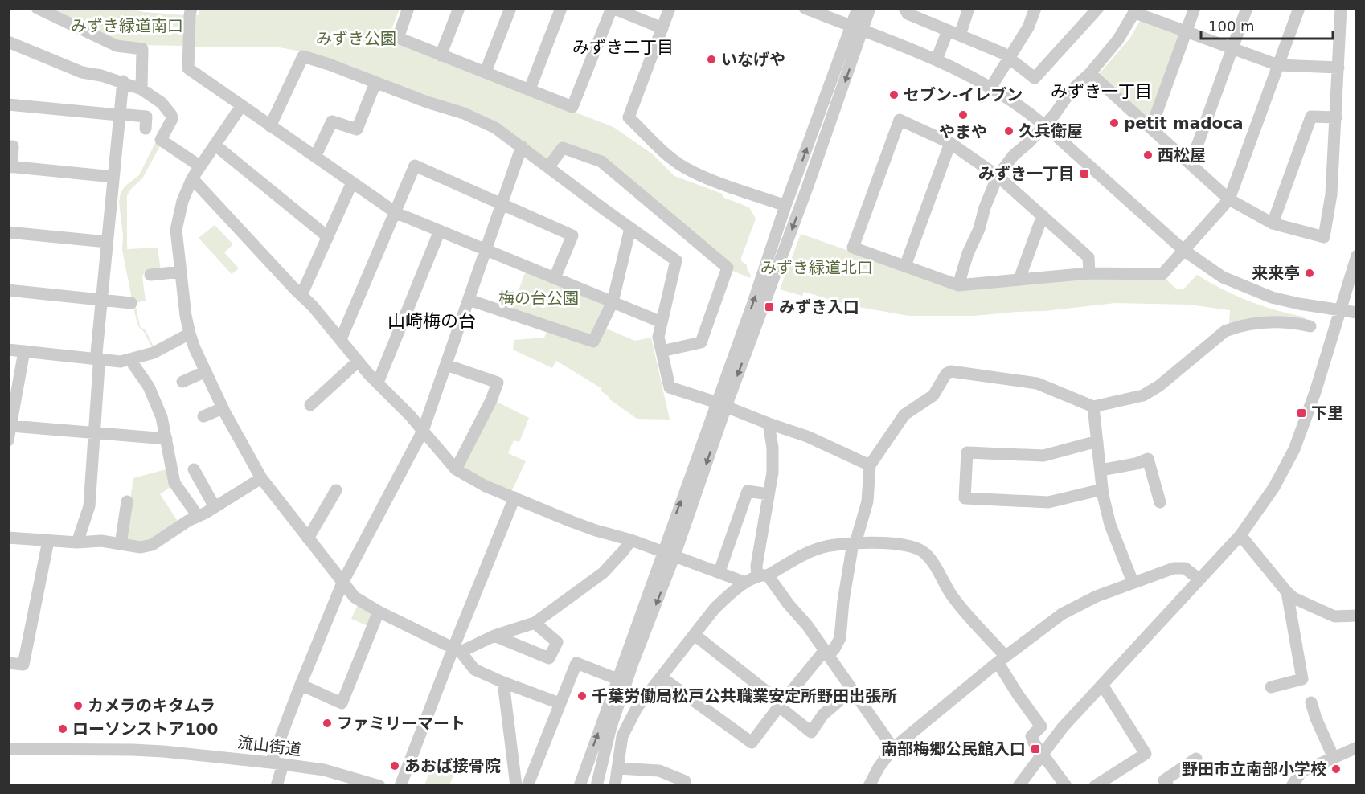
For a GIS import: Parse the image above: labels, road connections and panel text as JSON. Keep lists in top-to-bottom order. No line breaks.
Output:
{"streets":{"street":["流山街道"]},"districts":["みずき二丁目","みずき一丁目","山崎梅の台"],"parks":["みずき緑道南口","みずき公園","みずき緑道北口","梅の台公園"],"places":{"other":["いなげや","セブン-イレブン","やまや","petit madoca","久兵衛屋","西松屋","来来亭","千葉労働局松戸公共職業安定所野田出張所","カメラのキタムラ","ファミリーマート","ローソンストア100","あおば接骨院","野田市立南部小学校"],"transit":["みずき一丁目","みずき入口","下里","南部梅郷公民館入口"]},"scale_bar":"100 m"}
